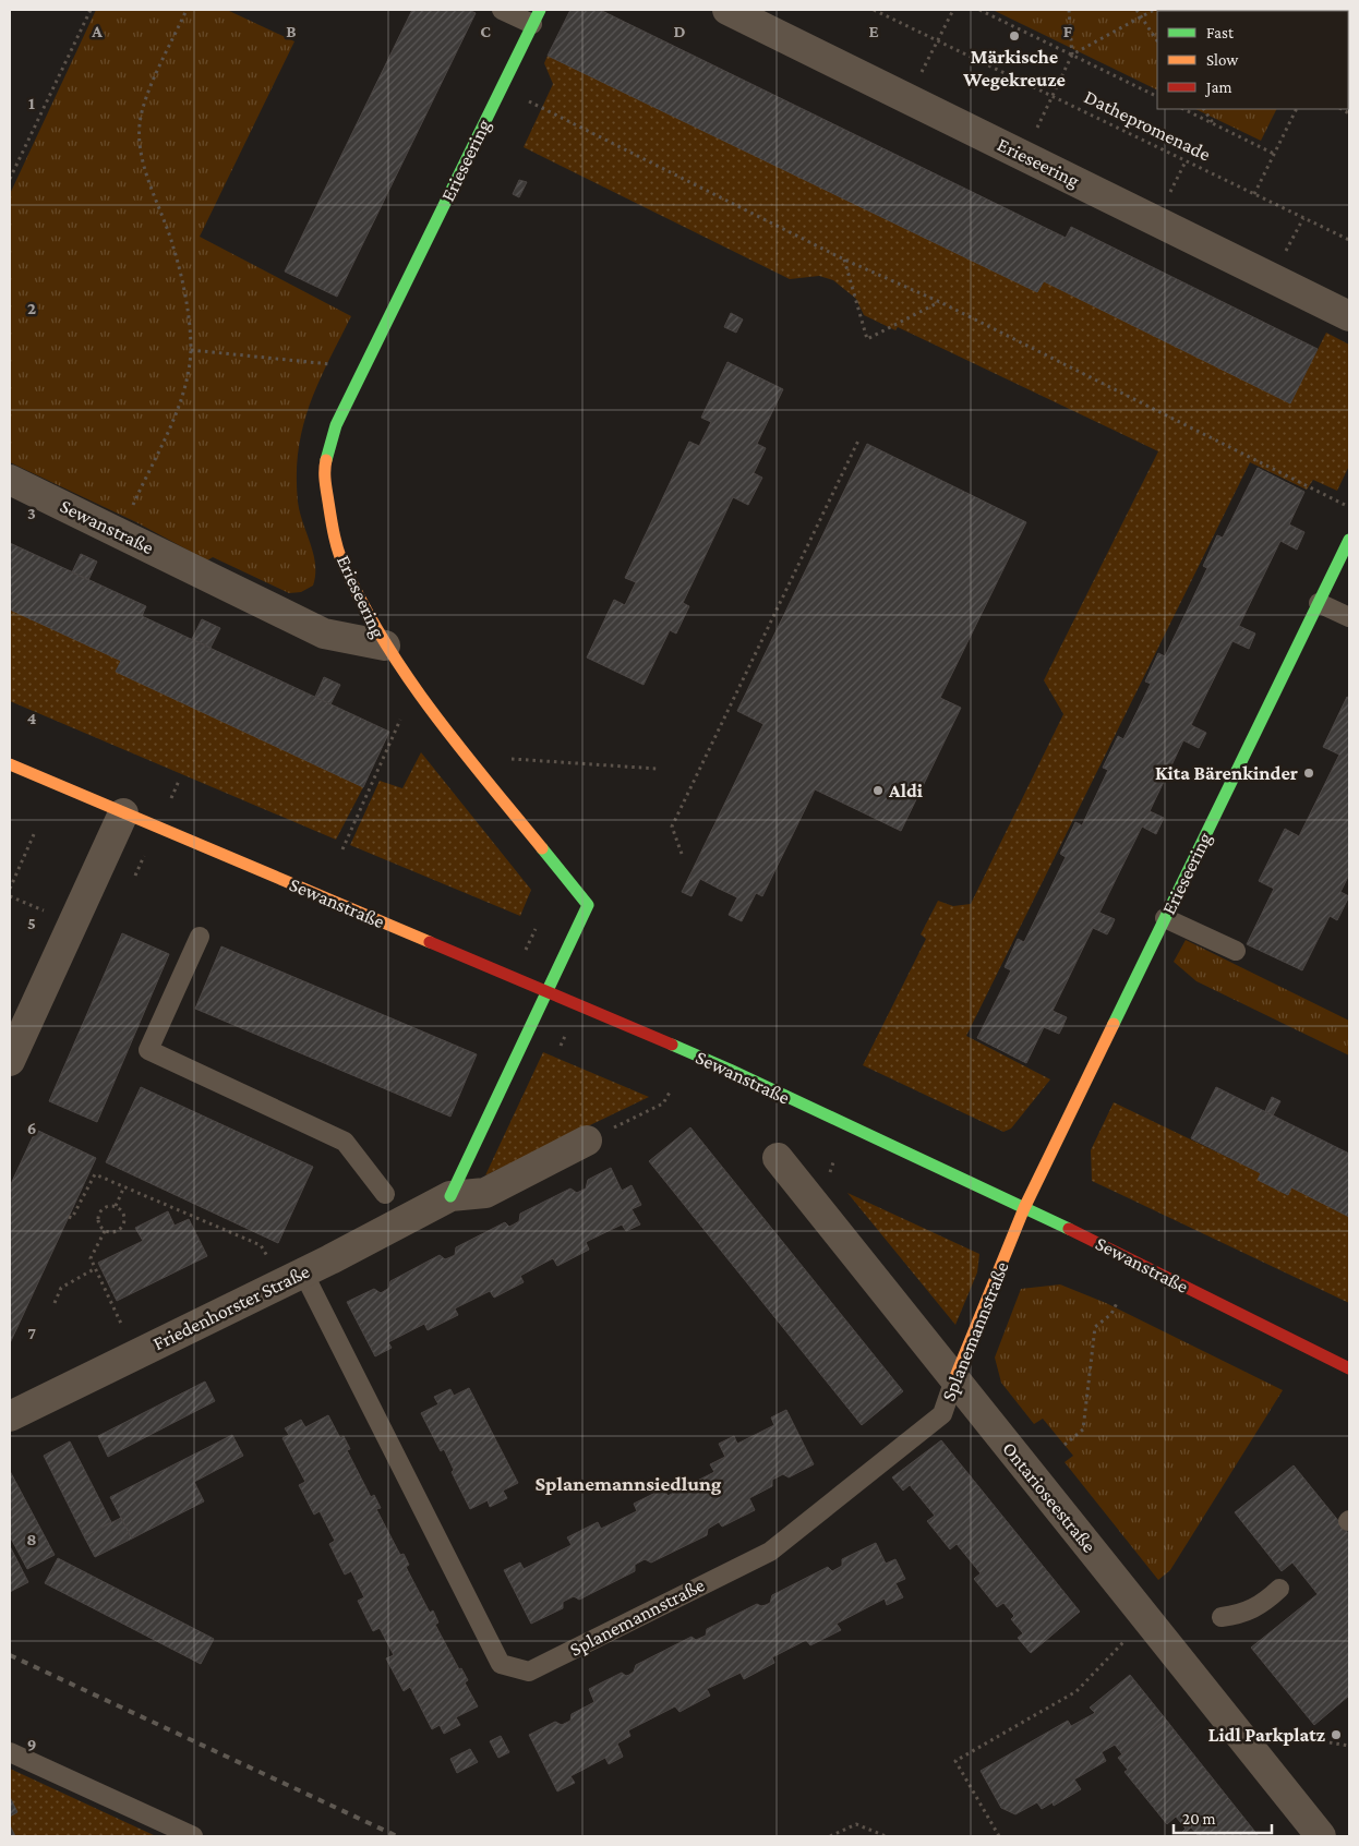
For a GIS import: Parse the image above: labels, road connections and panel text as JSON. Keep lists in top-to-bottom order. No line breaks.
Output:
{"streets":{"street":["Erieseering","Sewanstraße","Friedenhorster Straße","Splanemannstraße","Ontarioseestraße"],"path":["Dathepromenade"]},"crossings":[["Erieseering","Sewanstraße"],["Erieseering","Splanemannstraße"],["Sewanstraße","Splanemannstraße"],["Friedenhorster Straße","Splanemannstraße"],["Splanemannstraße","Ontarioseestraße"]],"districts":["Splanemannsiedlung"],"places":["Märkische Wegekreuze","Kita Bärenkinder","Aldi","Lidl Parkplatz"],"legend":["Fast","Slow","Jam"],"scale_bar":"20 m","grid":{"columns":["A","B","C","D","E","F"],"rows":["1","2","3","4","5","6","7","8","9"]}}
